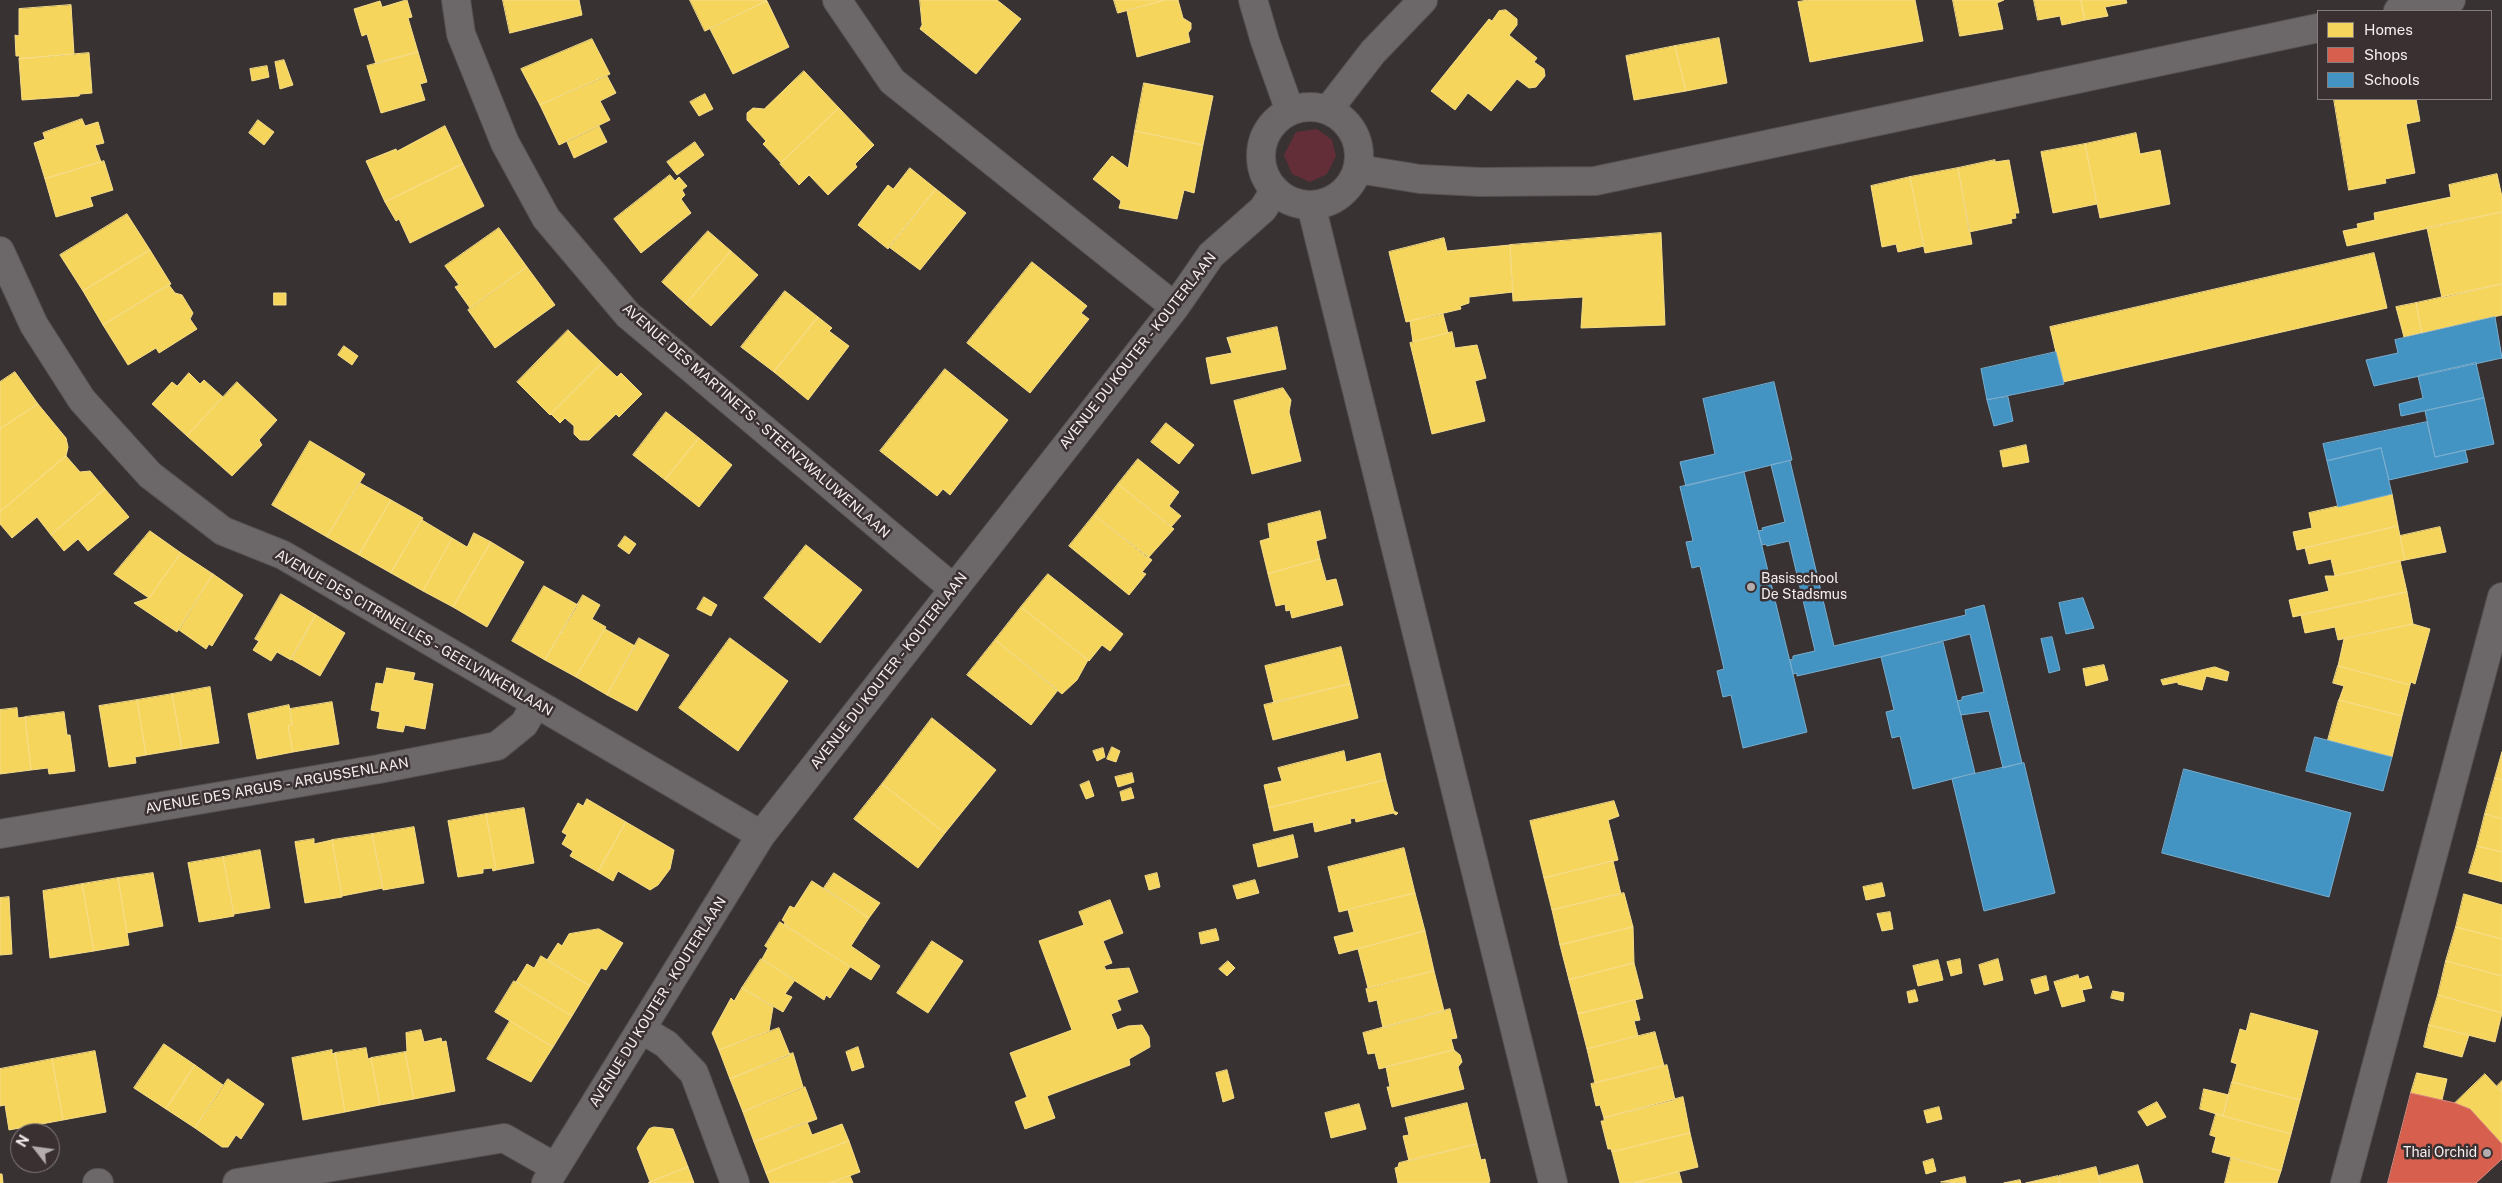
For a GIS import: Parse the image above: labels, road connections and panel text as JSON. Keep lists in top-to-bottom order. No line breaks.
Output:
{"streets":{"street":["AVENUE DU KOUTER - KOUTERLAAN","AVENUE DES MARTINETS - STEENZWALUWENLAAN","AVENUE DES CITRINELLES - GEELVINKENLAAN","AVENUE DES ARGUS - ARGUSSENLAAN"]},"crossings":[["AVENUE DU KOUTER - KOUTERLAAN","AVENUE DES MARTINETS - STEENZWALUWENLAAN"],["AVENUE DU KOUTER - KOUTERLAAN","AVENUE DES CITRINELLES - GEELVINKENLAAN"],["AVENUE DES CITRINELLES - GEELVINKENLAAN","AVENUE DES ARGUS - ARGUSSENLAAN"]],"places":["Basisschool De Stadsmus","Thai Orchid"],"legend":["Homes","Shops","Schools"],"north":"top left"}
